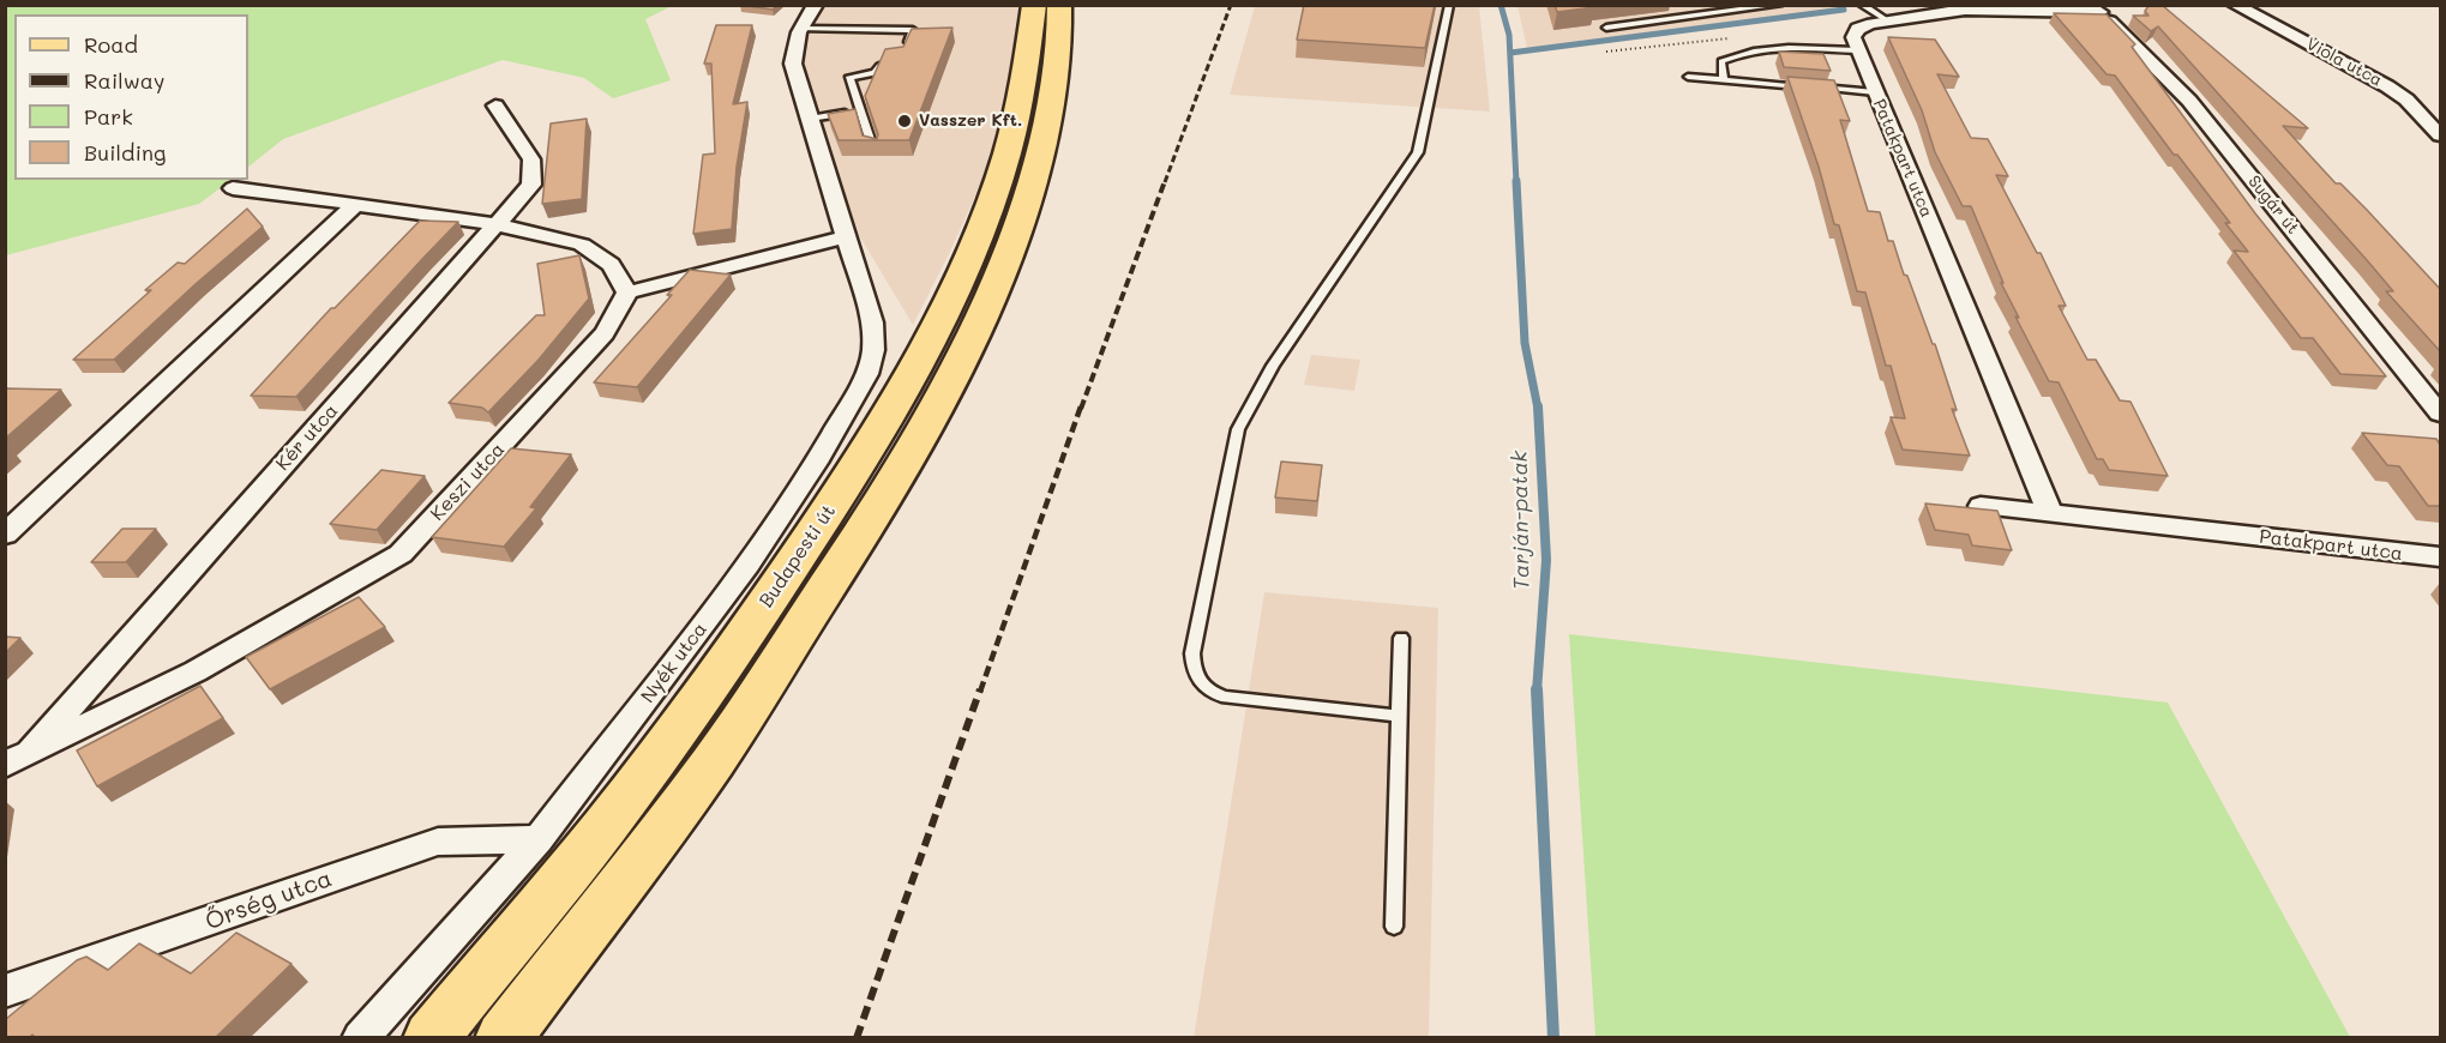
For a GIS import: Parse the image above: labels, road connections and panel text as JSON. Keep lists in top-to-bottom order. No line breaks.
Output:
{"streets":{"main road":["Budapesti út"],"street":["Viola utca","Patakpart utca","Sugár út","Kér utca","Keszi utca","Nyék utca","Őrség utca"]},"crossings":[["Kér utca","Keszi utca"],["Nyék utca","Őrség utca"]],"water":["Tarján-patak"],"places":["Vasszer Kft."],"legend":["Road","Railway","Park","Building"]}
